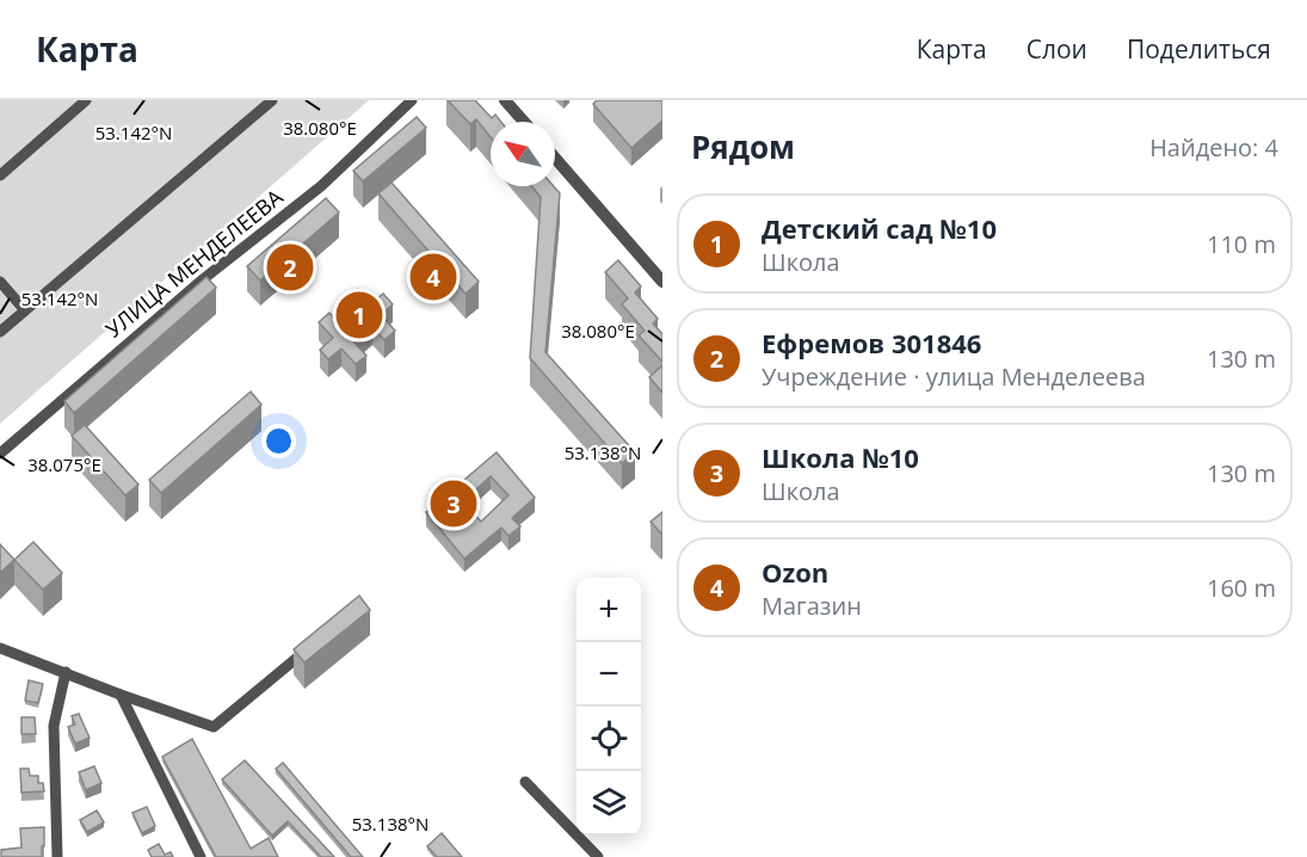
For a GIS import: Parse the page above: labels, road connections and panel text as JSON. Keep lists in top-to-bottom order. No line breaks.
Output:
{"streets":{"street":["УЛИЦА МЕНДЕЛЕЕВА"]},"north":"top left","page":{"header":"Карта","nav":["Карта","Слои","Поделиться"],"heading":["Рядом","Найдено: 4"],"list":[{"mark":"1","name":"Детский сад №10","note":"Школа","value":"110 m"},{"mark":"2","name":"Ефремов 301846","note":"Учреждение · улица Менделеева","value":"130 m"},{"mark":"3","name":"Школа №10","note":"Школа","value":"130 m"},{"mark":"4","name":"Ozon","note":"Магазин","value":"160 m"}],"pins":["2","4","1","3"],"map_buttons":["+","−"]},"coordinates":["38.080°E","53.142°N","53.138°N","38.075°E"]}
